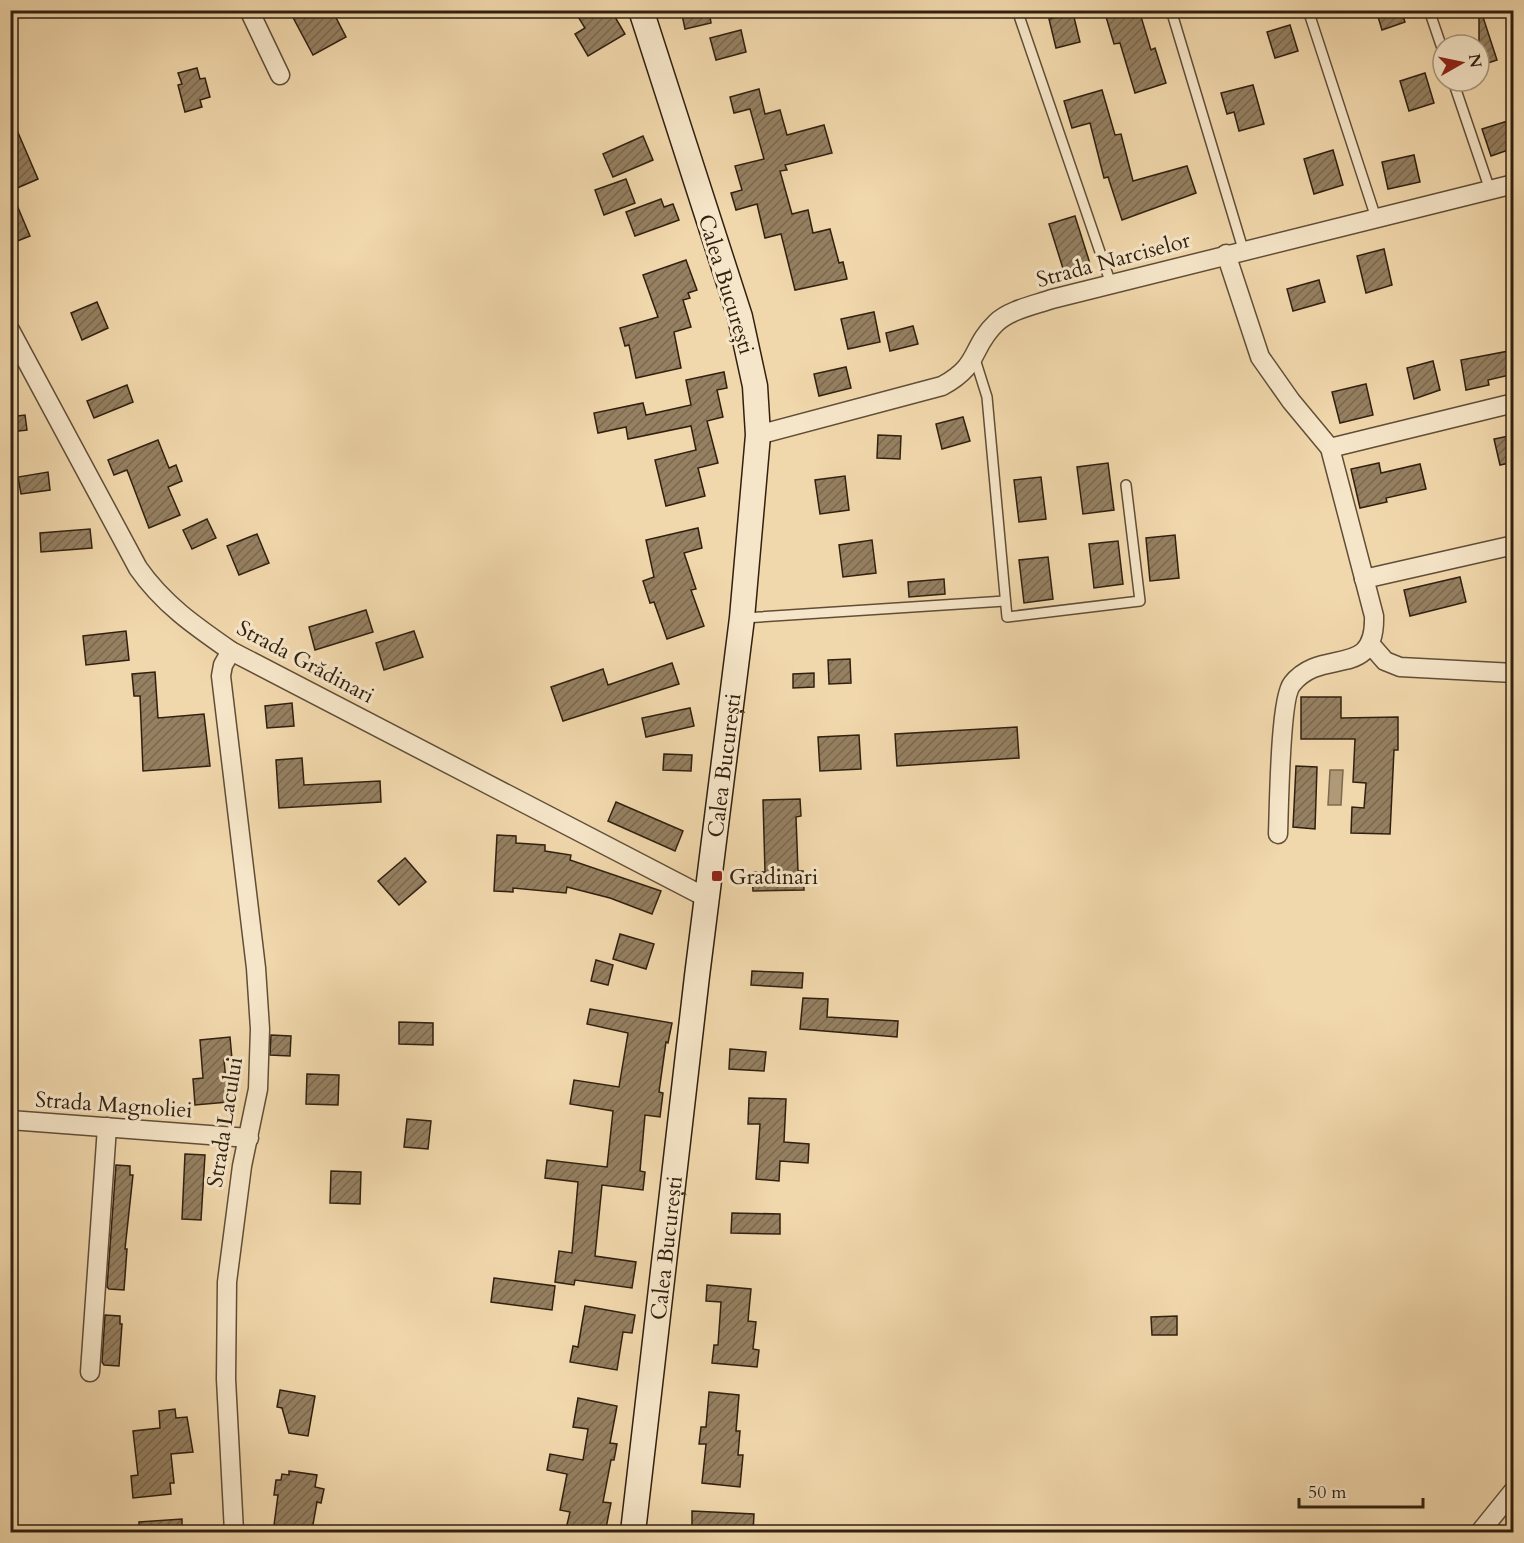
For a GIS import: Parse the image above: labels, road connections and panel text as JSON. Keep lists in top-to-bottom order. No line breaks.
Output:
{"streets":{"main road":["Calea București"],"street":["Strada Narciselor","Strada Grădinari","Strada Magnoliei","Strada Lacului"]},"crossings":[["Strada Narciselor","Calea București"],["Calea București","Strada Grădinari"],["Strada Grădinari","Strada Lacului"],["Strada Magnoliei","Strada Lacului"]],"places":{"transit":["Gradinari"]},"scale_bar":"50 m","north":"right"}
